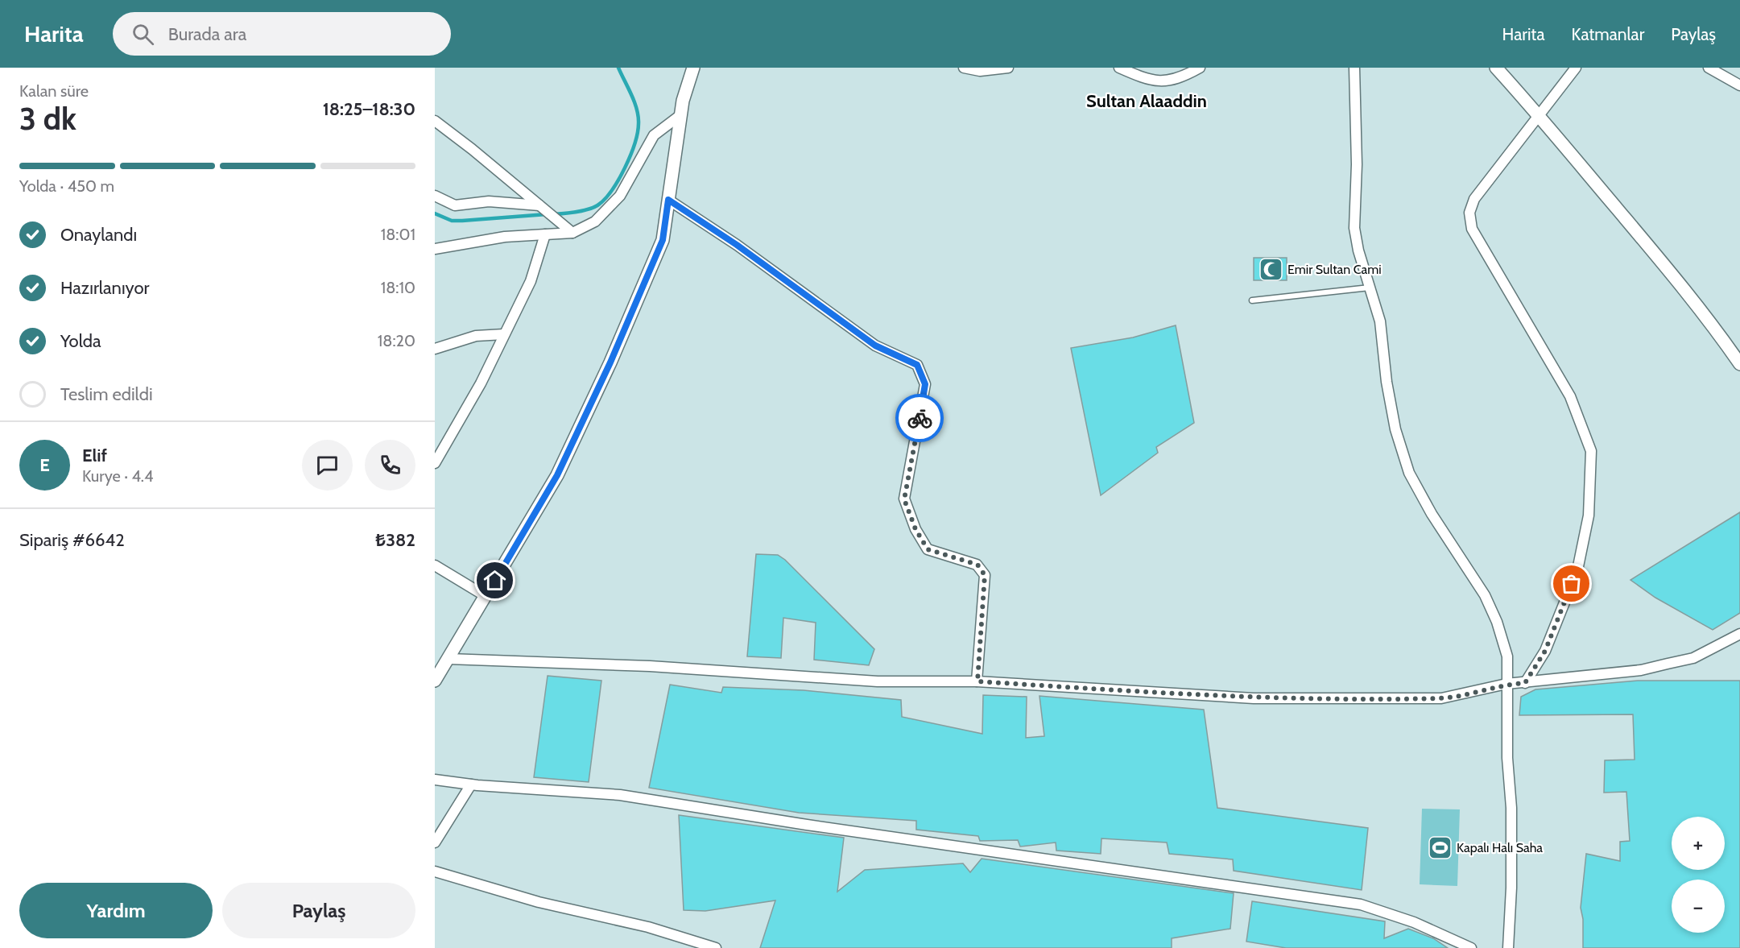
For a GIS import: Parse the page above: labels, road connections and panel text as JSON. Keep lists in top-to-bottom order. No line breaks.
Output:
{"districts":["Sultan Alaaddin"],"places":{"mosque":["Emir Sultan Cami"],"sports":["Kapalı Halı Saha"]},"page":{"header":"Harita","search":"Burada ara","nav":["Harita","Katmanlar","Paylaş"],"heading":["3 dk","Kalan süre","18:25–18:30"],"panel":["Elif","Kurye · 4.4","Sipariş #6642","₺382"],"bar":"Yolda · 450 m","list":[["Onaylandı","18:01"],["Hazırlanıyor","18:10"],["Yolda","18:20"],"Teslim edildi"],"round":"E","map_buttons":["+","−"],"buttons":["Yardım","Paylaş"]}}
